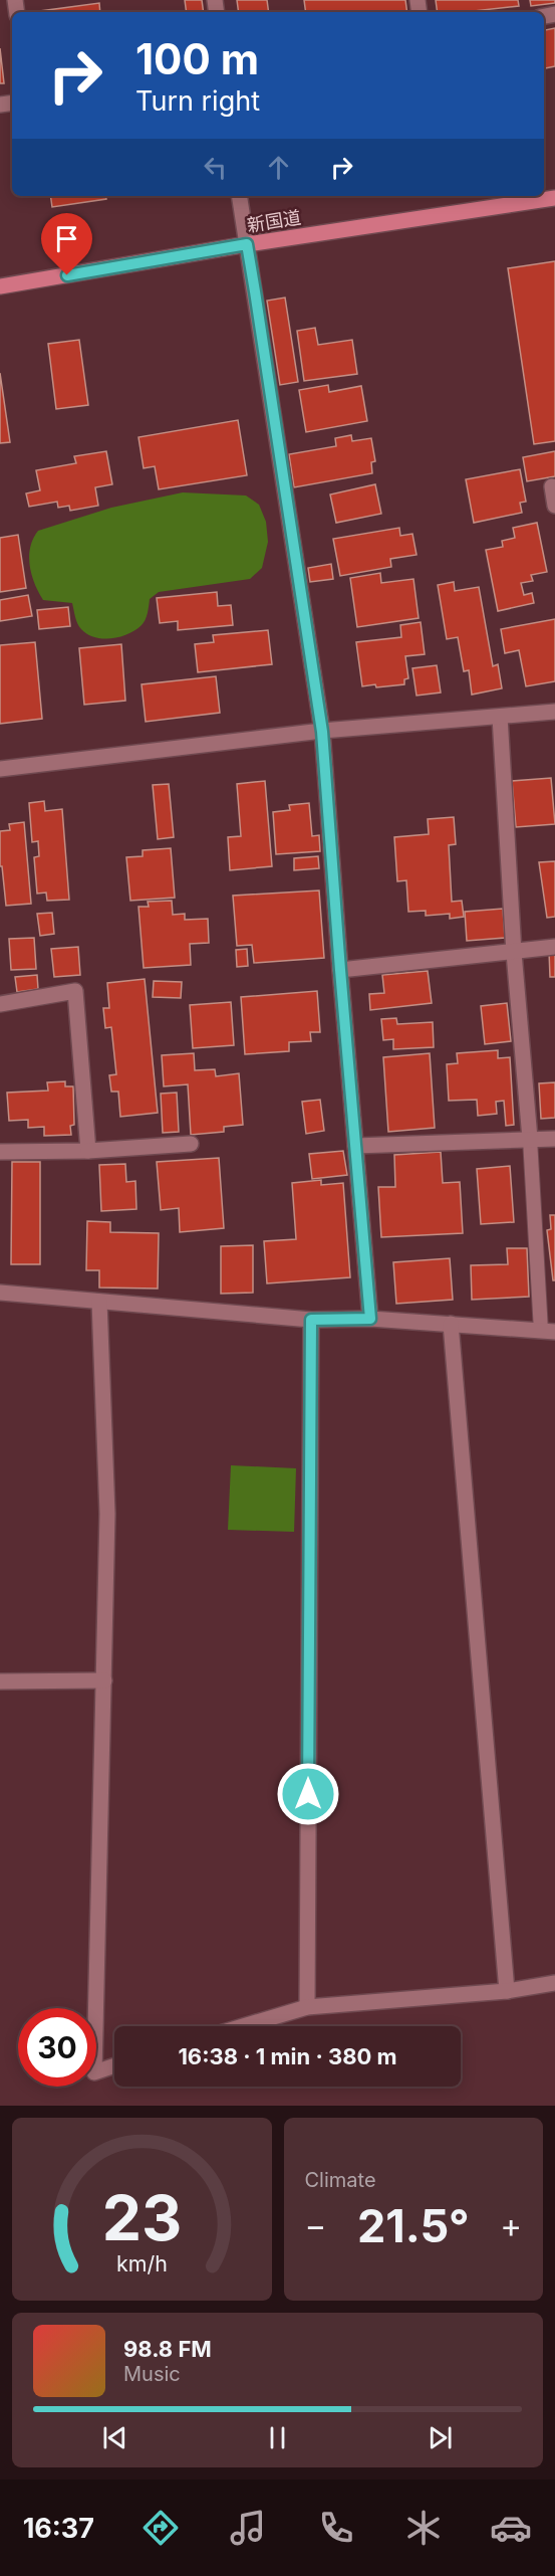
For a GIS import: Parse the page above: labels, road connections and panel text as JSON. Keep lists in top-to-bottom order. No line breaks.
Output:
{"streets":{"main road":["新国道"]},"page":{"turn":["100 m","Turn right"],"limit":"30","trip":"16:38 · 1 min · 380 m","tile":"Climate","heat":["−","21.5°","+"],"song":["98.8 FM","Music"],"tabs":"16:37","gauge":["23","km/h"]}}
